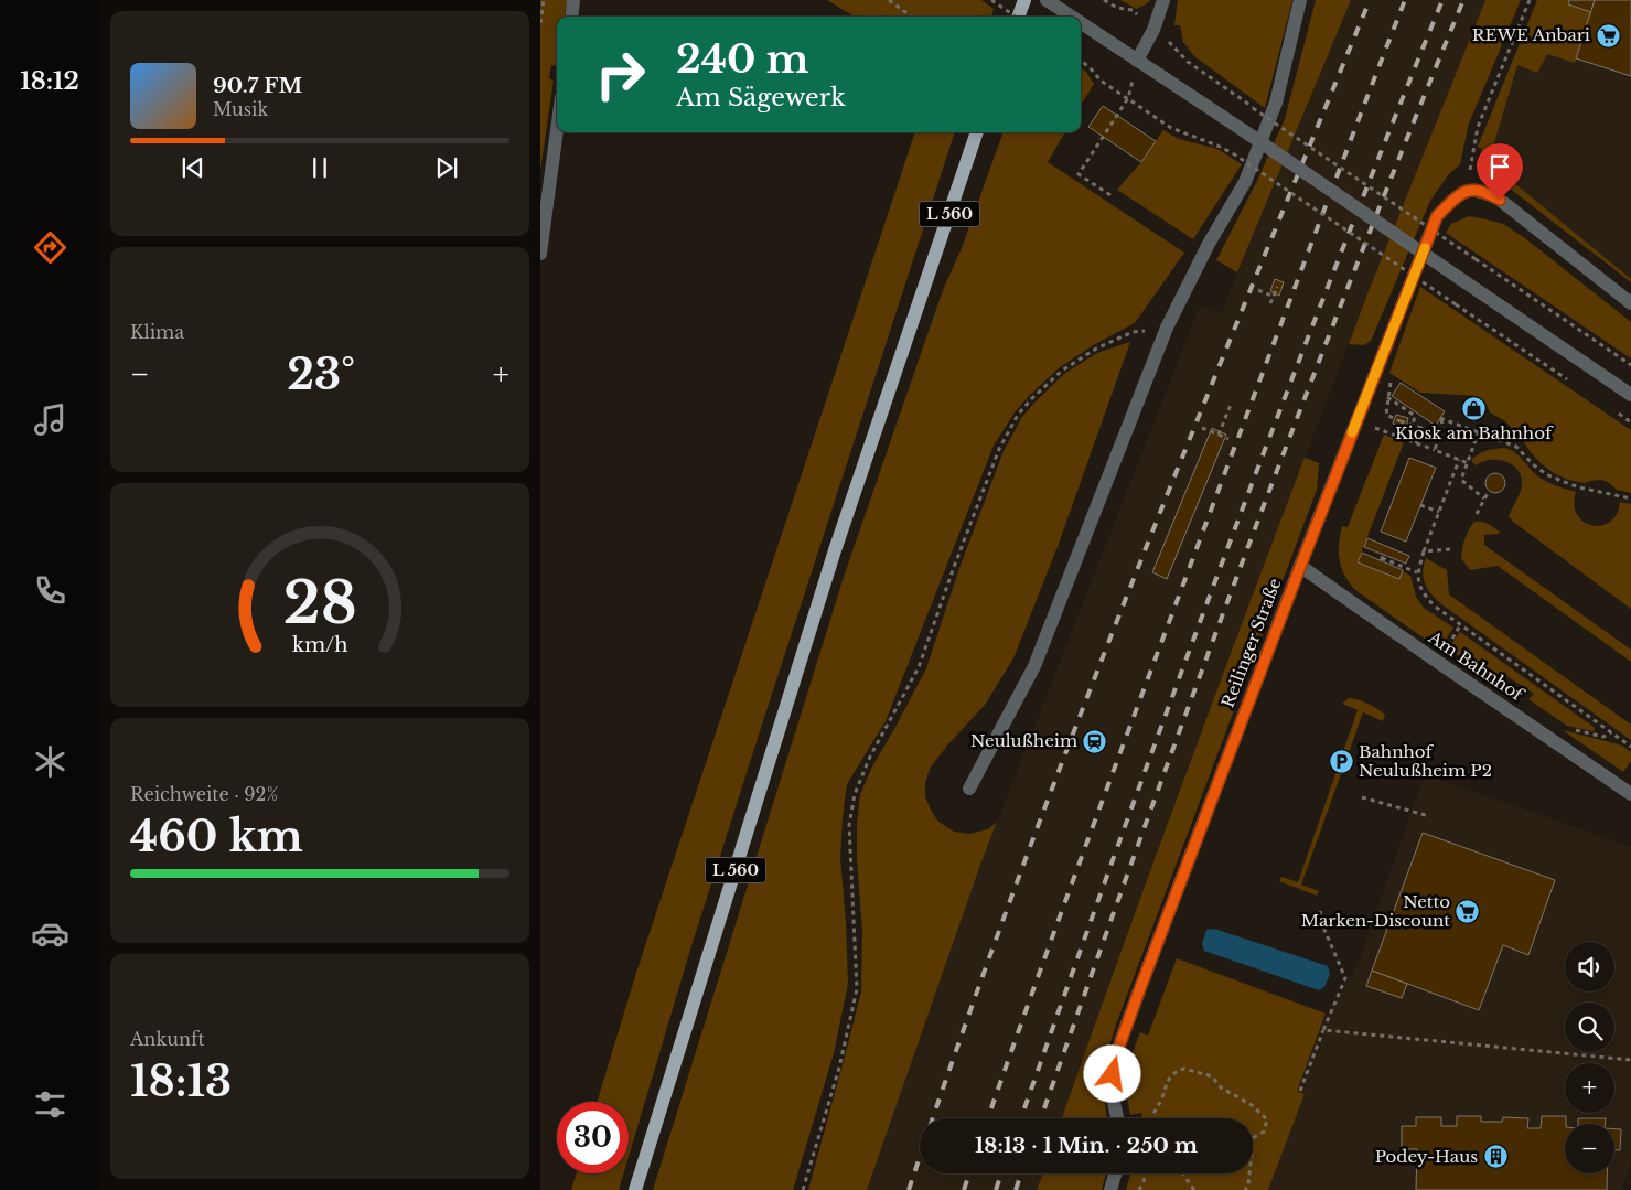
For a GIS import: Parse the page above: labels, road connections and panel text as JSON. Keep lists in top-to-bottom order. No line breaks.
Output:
{"streets":{"main road":["L 560"],"street":["Reilinger Straße","Am Bahnhof"]},"crossings":[["Reilinger Straße","Am Bahnhof"]],"places":{"supermarket":["REWE Anbari","Netto Marken-Discount"],"shop":["Kiosk am Bahnhof"],"station":["Neulußheim"],"parking":["Bahnhof Neulußheim P2"],"building":["Podey-Haus"]},"page":{"tabs":"18:12","turn":["240 m","Am Sägewerk"],"song":["90.7 FM","Musik"],"tile":["Klima",["Reichweite · 92%","460 km"],["Ankunft","18:13"]],"heat":["−","23°","+"],"map_buttons":["+","−"],"limit":"30","trip":"18:13 · 1 Min. · 250 m","gauge":["28","km/h"]}}
